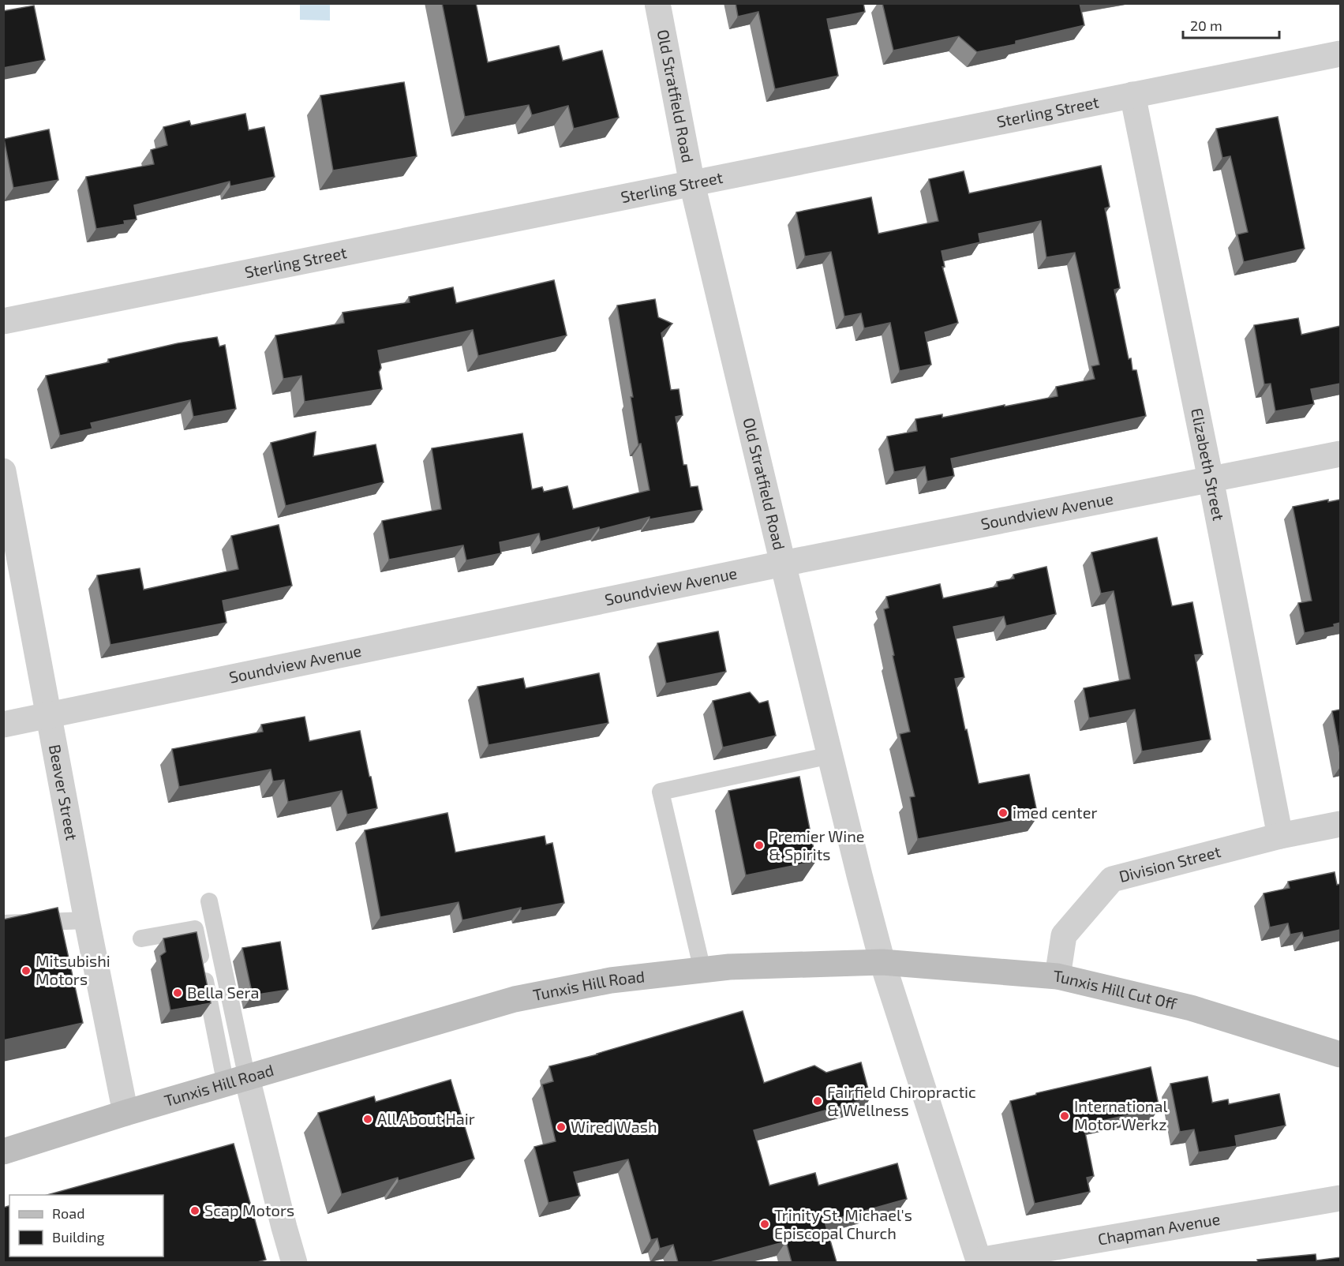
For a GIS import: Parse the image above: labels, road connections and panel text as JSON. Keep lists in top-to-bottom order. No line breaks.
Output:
{"streets":{"main road":["Tunxis Hill Road","Tunxis Hill Cut Off"],"street":["Old Stratfield Road","Sterling Street","Elizabeth Street","Soundview Avenue","Beaver Street","Division Street","Chapman Avenue"]},"crossings":[["Old Stratfield Road","Sterling Street"],["Old Stratfield Road","Soundview Avenue"],["Old Stratfield Road","Tunxis Hill Road"],["Old Stratfield Road","Tunxis Hill Cut Off"],["Sterling Street","Elizabeth Street"],["Elizabeth Street","Soundview Avenue"],["Elizabeth Street","Division Street"],["Soundview Avenue","Beaver Street"],["Beaver Street","Tunxis Hill Road"],["Division Street","Tunxis Hill Cut Off"],["Tunxis Hill Road","Tunxis Hill Cut Off"]],"places":["imed center","Premier Wine & Spirits","Mitsubishi Motors","Bella Sera","Fairfield Chiropractic & Wellness","International Motor Werkz","All About Hair","Wired Wash","Scap Motors","Trinity St. Michael's Episcopal Church"],"legend":["Road","Building"],"scale_bar":"20 m"}
